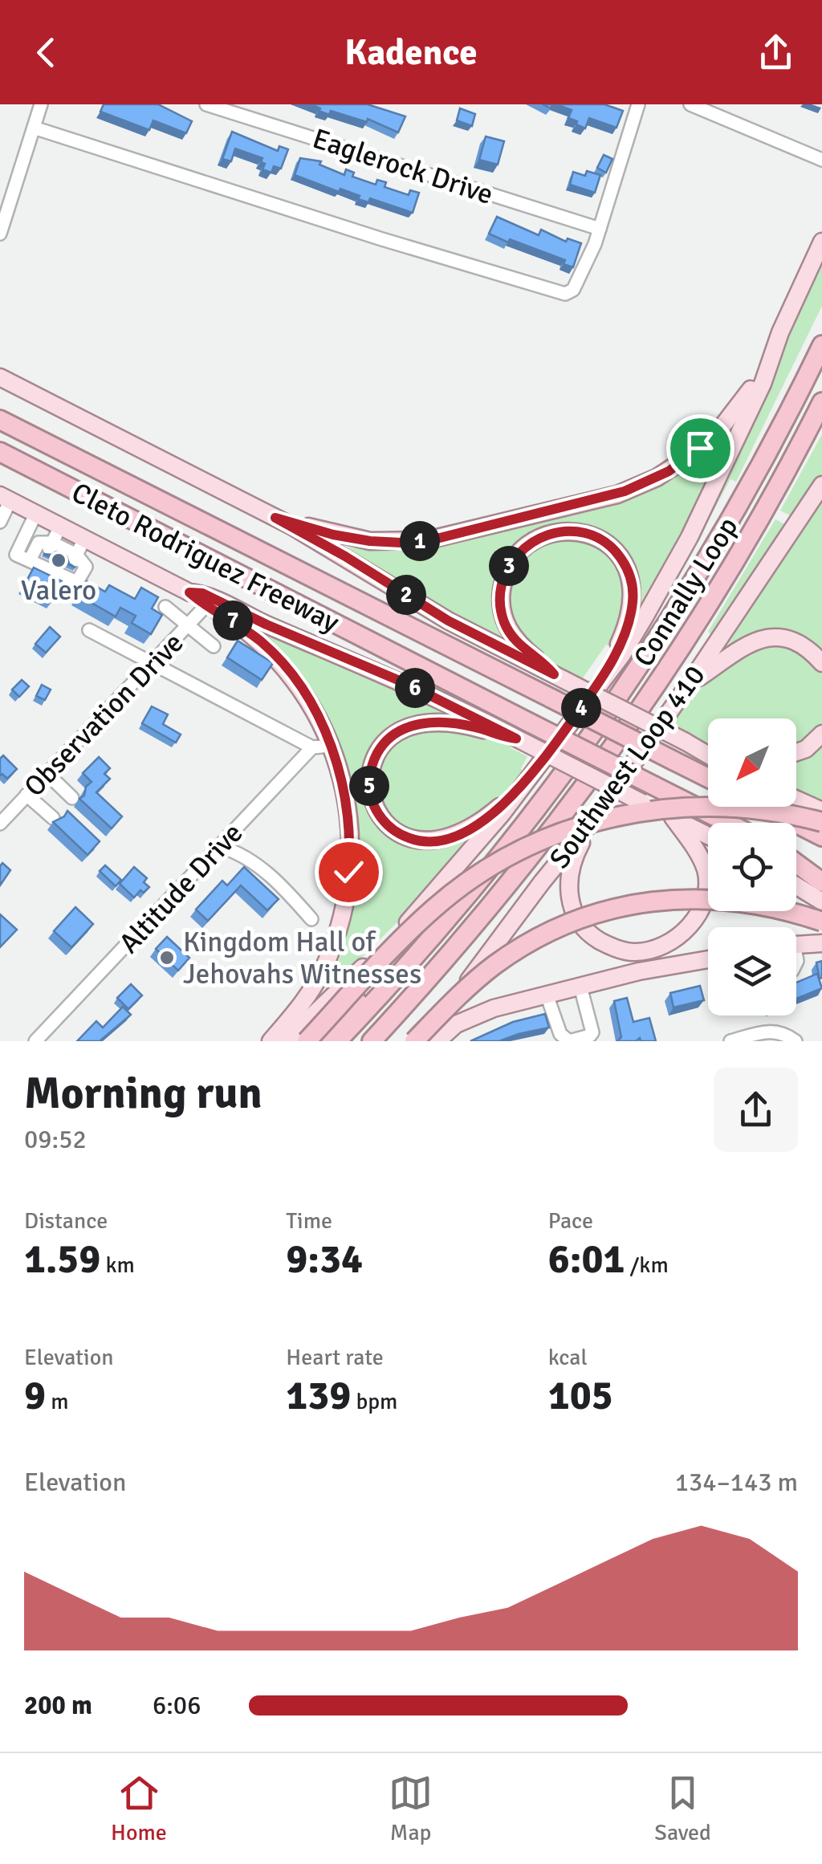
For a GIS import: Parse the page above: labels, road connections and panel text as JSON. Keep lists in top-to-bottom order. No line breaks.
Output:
{"streets":{"highway":["Cleto Rodriguez Freeway","Connally Loop"],"main road":["Southwest Loop 410"],"street":["Eaglerock Drive","Observation Drive","Altitude Drive"]},"places":["Valero","Kingdom Hall of Jehovahs Witnesses"],"north":"bottom left","page":{"header":"Kadence","pins":["1","3","2","7","6","4","5"],"heading":["Morning run","09:52"],"stats":[["Distance","1.59 km"],["Time","9:34"],["Pace","6:01 /km"],["Elevation","9 m"],["Heart rate","139 bpm"],["kcal","105"]],"chart":["Elevation","134–143 m"],"list":[{"name":"200 m","note":"6:06"}],"tabs":["Home","Map","Saved"]}}
